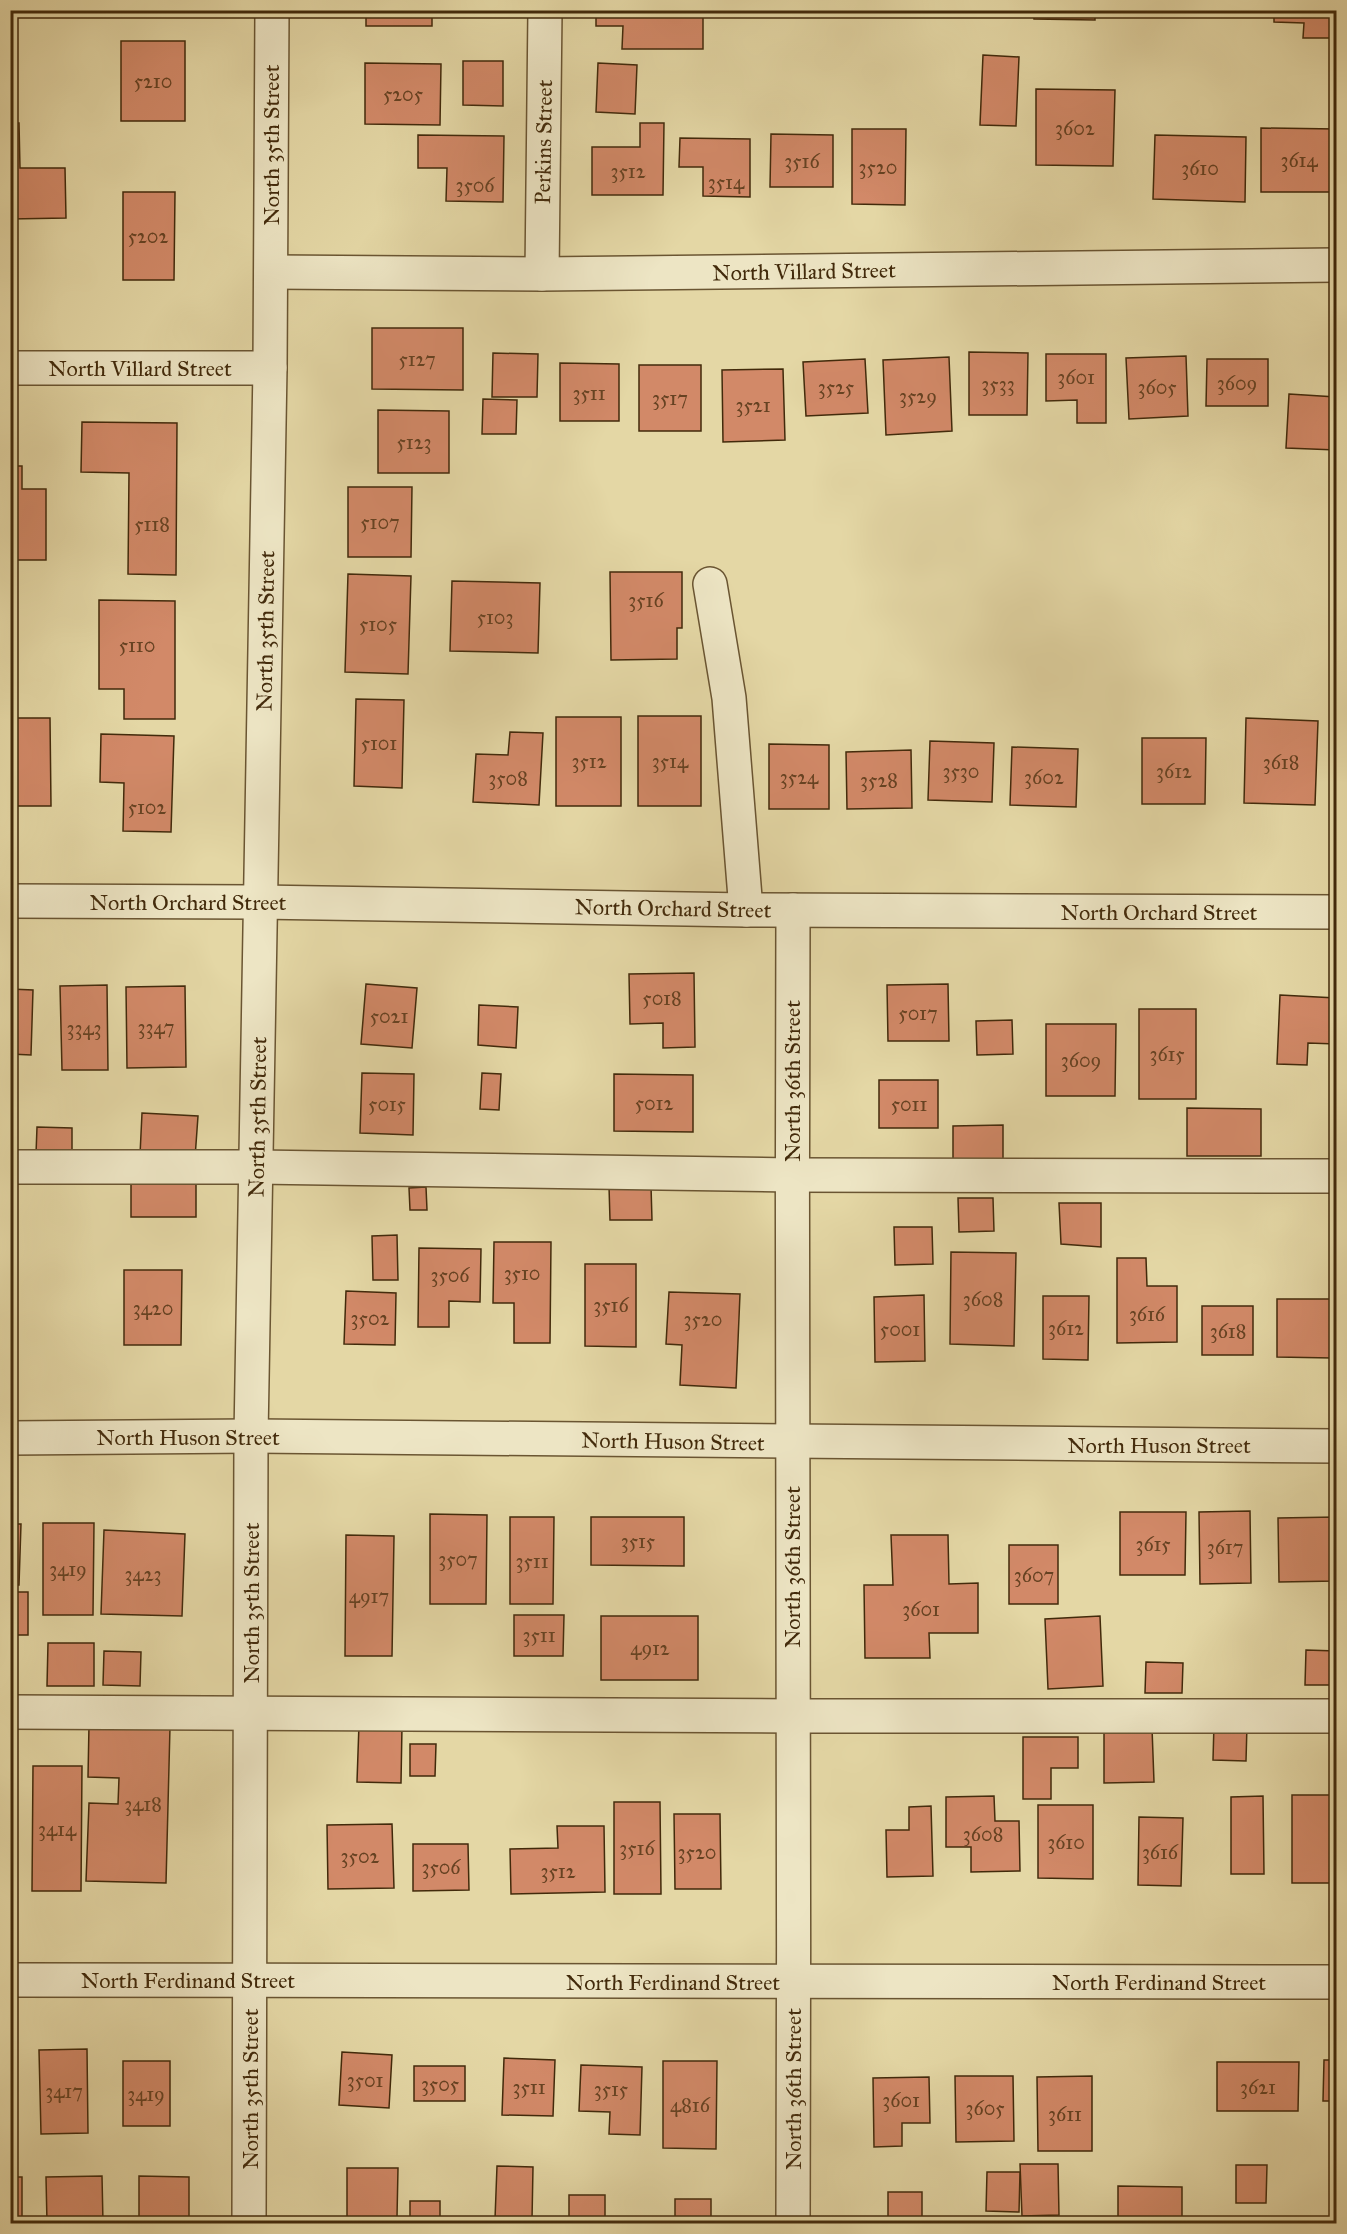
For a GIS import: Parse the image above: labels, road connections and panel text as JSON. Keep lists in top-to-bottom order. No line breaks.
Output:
{"streets":{"street":["Perkins Street","North 35th Street","North Villard Street","North Orchard Street","North 36th Street","North Huson Street","North Ferdinand Street"]},"crossings":[["Perkins Street","North Villard Street"],["North 35th Street","North Villard Street"],["North 35th Street","North Orchard Street"],["North 35th Street","North Huson Street"],["North 35th Street","North Ferdinand Street"],["North Orchard Street","North 36th Street"],["North 36th Street","North Huson Street"],["North 36th Street","North Ferdinand Street"]],"house_numbers":["5210","5205","3602","3614","3516","3520","3610","3512","3514","3506","5202","5127","3601","3609","3533","3525","3605","3511","3529","3517","3521","5123","5107","5118","3516","5103","5105","5110","5101","3512","3514","3618","3530","3612","3524","3602","3508","3528","5102","5018","5017","5021","3347","3343","3615","3609","5012","5015","5011","3510","3506","3608","3516","3420","3616","3502","3520","3612","5001","3618","3515","3615","3617","3507","3511","3419","3423","3607","4917","3601","3511","4912","3418","3414","3608","3610","3516","3520","3616","3502","3506","3512","3501","3505","3511","3621","3515","3417","3419","3601","4816","3605","3611"]}
